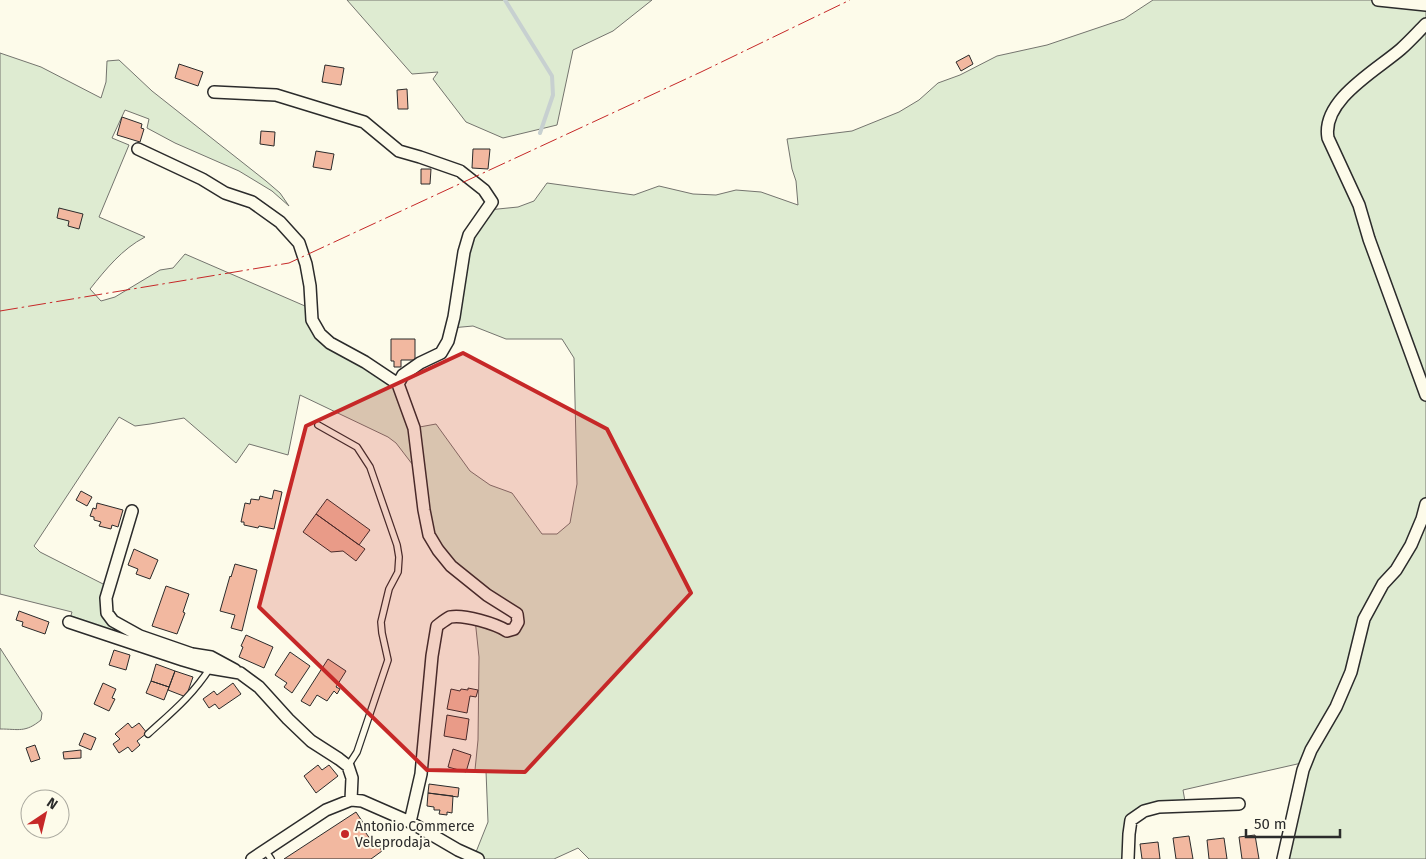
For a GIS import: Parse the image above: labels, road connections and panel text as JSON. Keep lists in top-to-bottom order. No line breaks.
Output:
{"places":["Antonio Commerce Veleprodaja"],"scale_bar":"50 m","north":"top right"}
